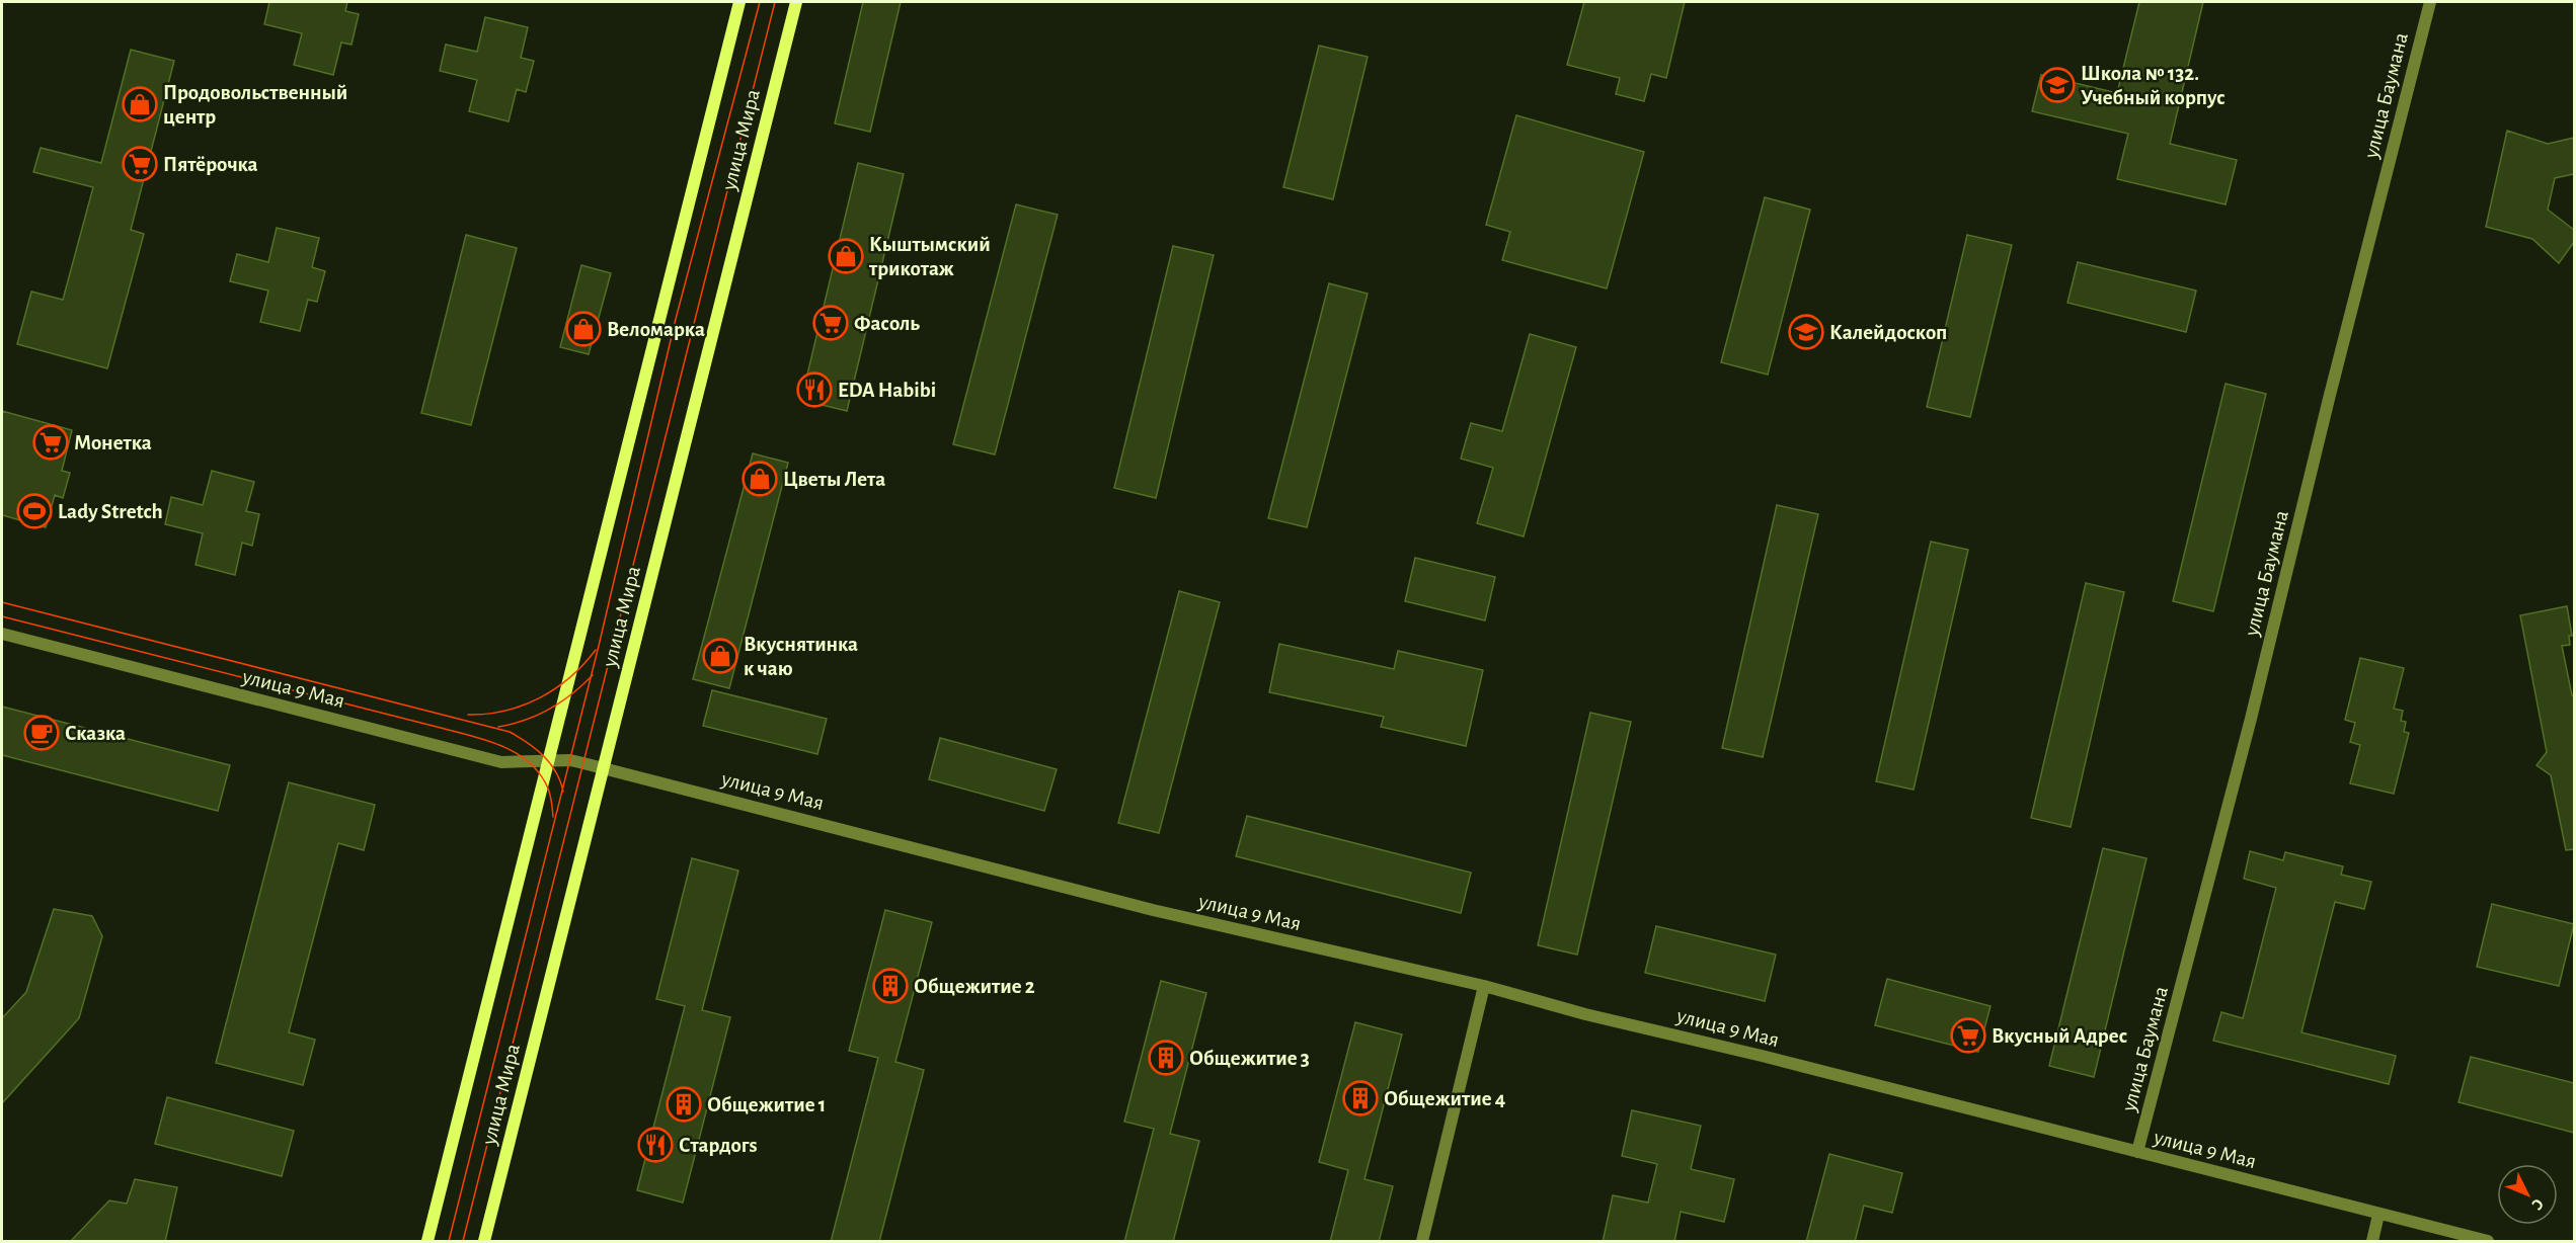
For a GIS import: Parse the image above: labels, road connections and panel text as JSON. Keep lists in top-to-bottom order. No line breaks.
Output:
{"streets":{"main road":["улица Мира"],"street":["улица Баумана","улица 9 Мая"]},"crossings":[["улица Баумана","улица 9 Мая"],["улица Мира","улица 9 Мая"]],"places":{"school or university":["Школа № 132. Учебный корпус","Калейдоскоп"],"shop":["Продовольственный центр","Кыштымский трикотаж","Веломарка","Цветы Лета","Вкуснятинка к чаю"],"supermarket":["Пятёрочка","Фасоль","Монетка","Вкусный Адрес"],"restaurant":["EDA Habibi","Стардогs"],"sports":["Lady Stretch"],"cafe":["Сказка"],"building":["Общежитие 2","Общежитие 3","Общежитие 4","Общежитие 1"]},"north":"bottom right"}
